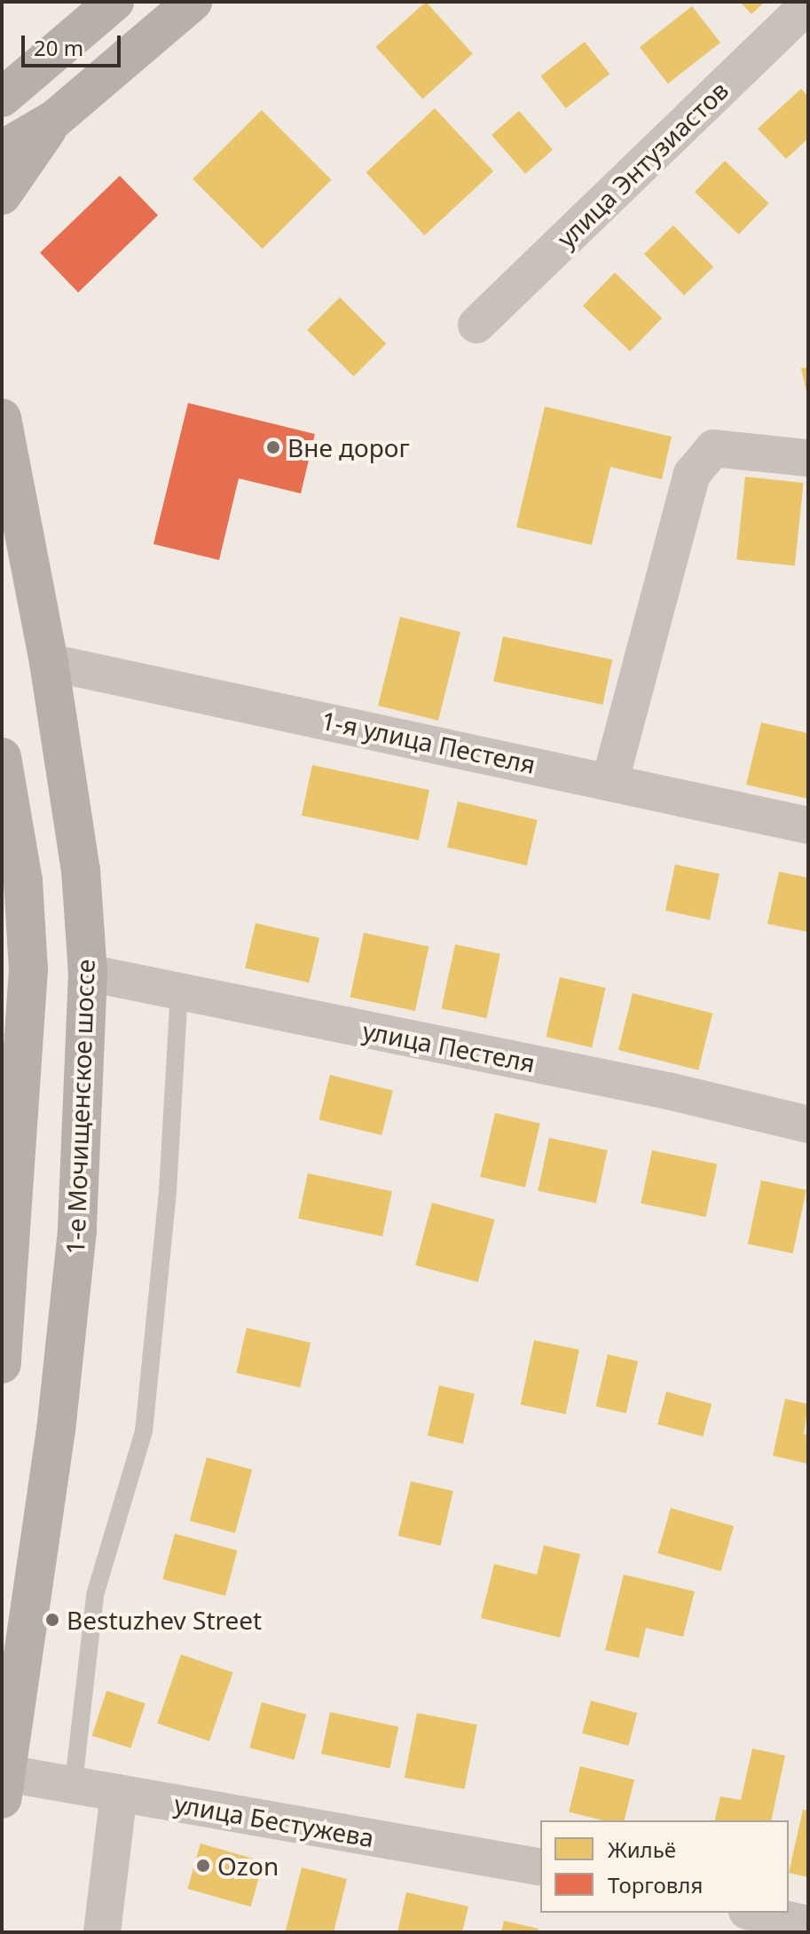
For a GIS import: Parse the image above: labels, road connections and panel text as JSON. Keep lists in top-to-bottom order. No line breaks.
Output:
{"streets":{"main road":["1-е Мочищенское шоссе"],"street":["улица Энтузиастов","1-я улица Пестеля","улица Пестеля","улица Бестужева"]},"crossings":[["1-я улица Пестеля","1-е Мочищенское шоссе"],["улица Пестеля","1-е Мочищенское шоссе"],["1-е Мочищенское шоссе","улица Бестужева"]],"places":["Вне дорог","Bestuzhev Street","Ozon"],"legend":["Жильё","Торговля"],"scale_bar":"20 m"}
